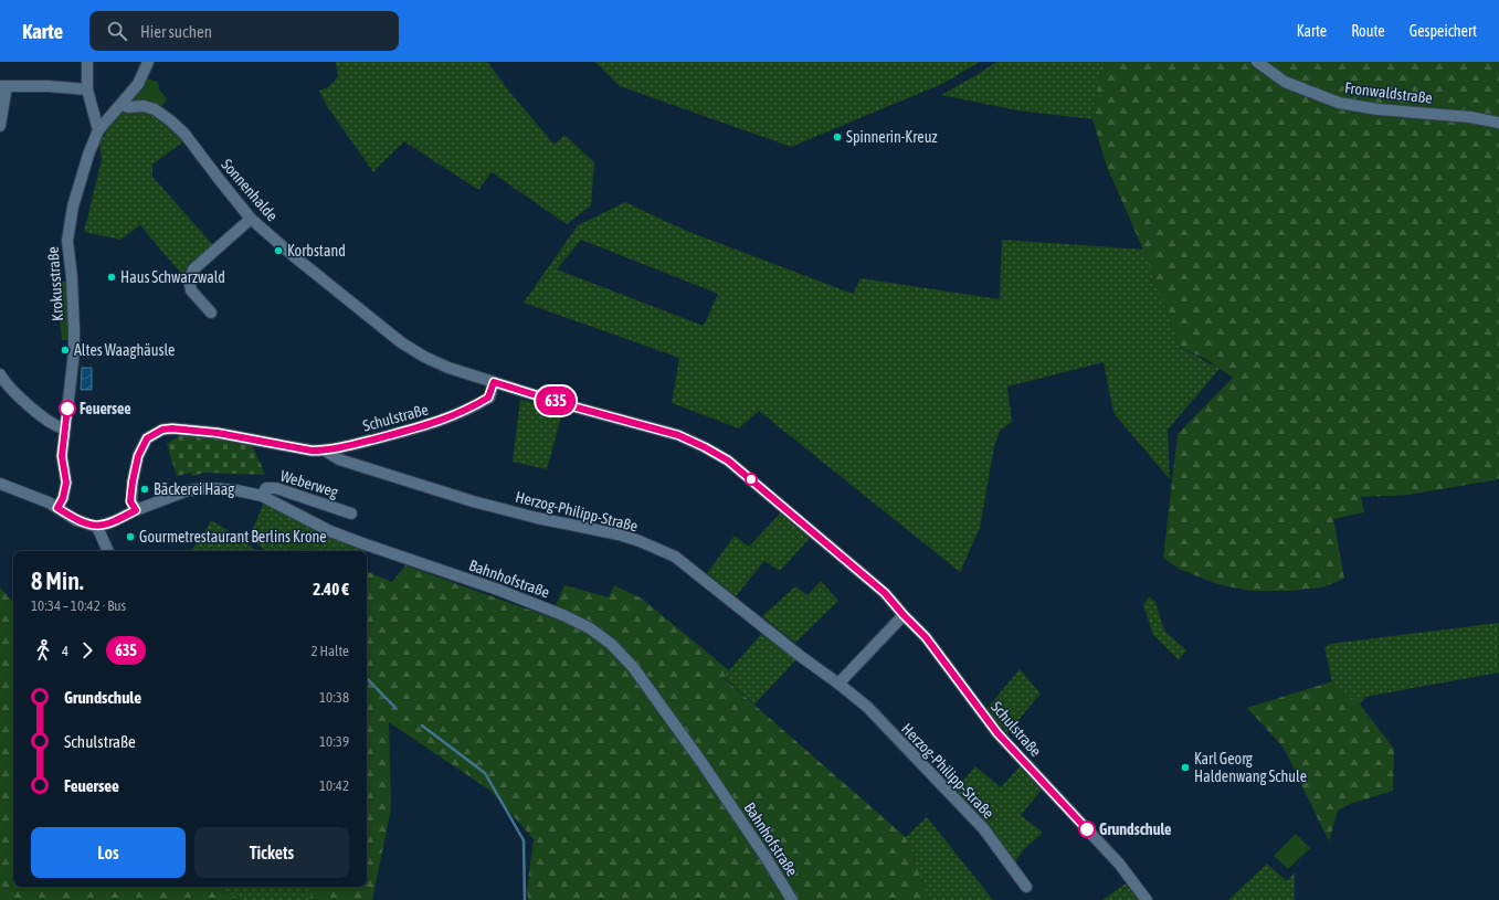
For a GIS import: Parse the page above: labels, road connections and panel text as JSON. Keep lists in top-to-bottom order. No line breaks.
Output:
{"streets":{"street":["Fronwaldstraße","Sonnenhalde","Krokusstraße","Schulstraße","Weberweg","Herzog-Philipp-Straße","Bahnhofstraße"]},"crossings":[["Sonnenhalde","Krokusstraße"],["Sonnenhalde","Schulstraße"],["Schulstraße","Herzog-Philipp-Straße"],["Schulstraße","Bahnhofstraße"],["Weberweg","Bahnhofstraße"]],"places":["Spinnerin-Kreuz","Korbstand","Haus Schwarzwald","Altes Waaghäusle","Feuersee","Bäckerei Haag","Gourmetrestaurant Berlins Krone","Karl Georg Haldenwang Schule","Grundschule"],"lines":["bus line 635"],"page":{"header":"Karte","search":"Hier suchen","nav":["Karte","Route","Gespeichert"],"on_map":"635","heading":["8 Min.","10:34 – 10:42 · Bus","2.40 €"],"legs":["4","635","2 Halte"],"list":[{"name":"Grundschule","value":"10:38"},{"name":"Schulstraße","value":"10:39"},{"name":"Feuersee","value":"10:42"}],"buttons":["Los","Tickets"]}}
